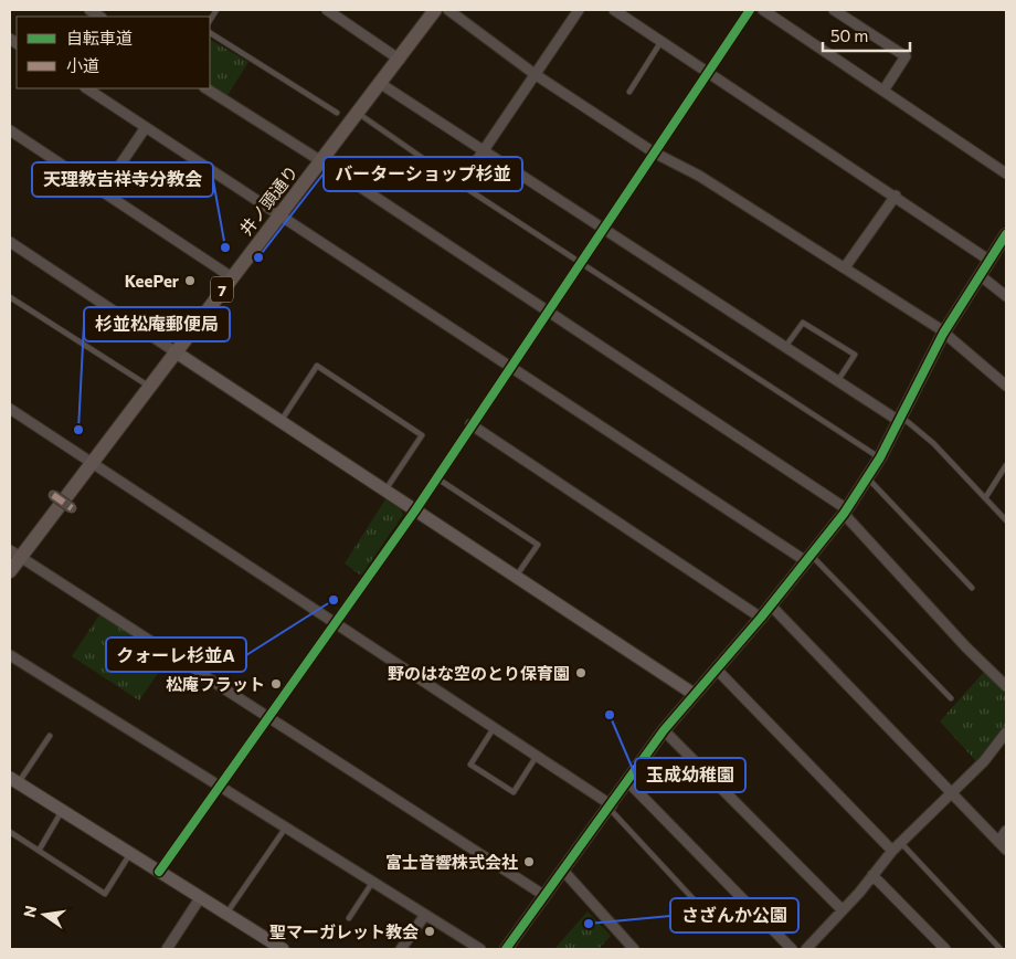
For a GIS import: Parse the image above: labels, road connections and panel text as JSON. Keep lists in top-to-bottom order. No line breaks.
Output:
{"streets":{"main road":["井ノ頭通り","7"]},"places":["天理教吉祥寺分教会","バーターショップ杉並","KeePer","杉並松庵郵便局","クォーレ杉並A","野のはな空のとり保育園","松庵フラット","玉成幼稚園","富士音響株式会社","さざんか公園","聖マーガレット教会"],"legend":["自転車道","小道"],"scale_bar":"50 m","north":"left"}
